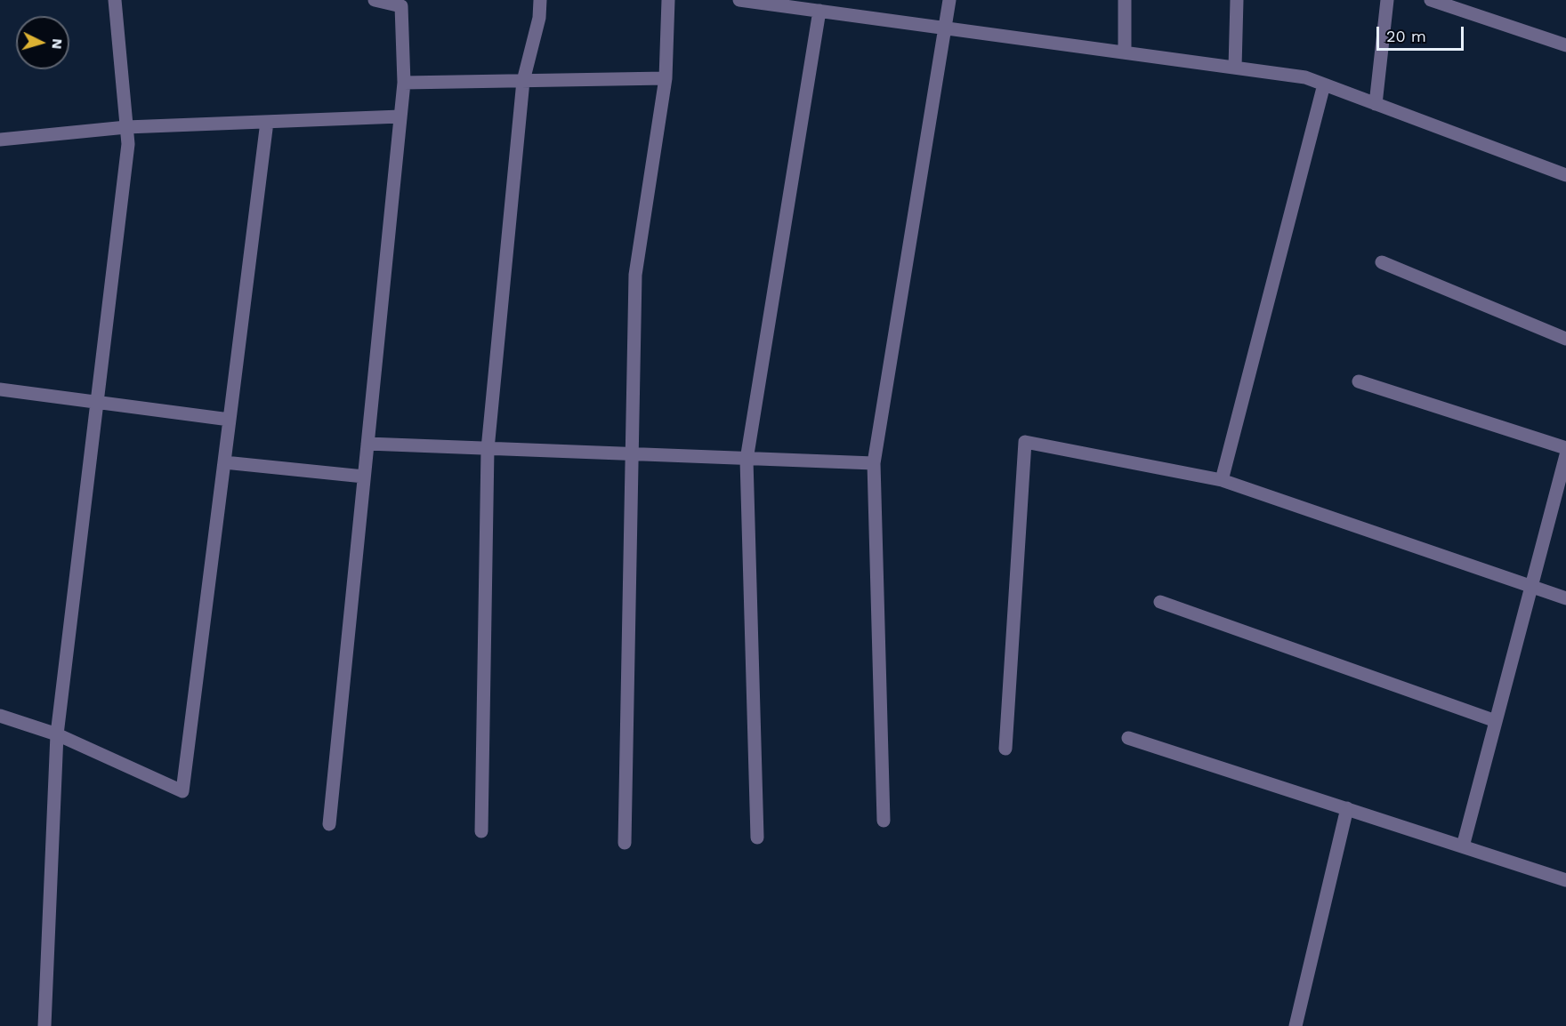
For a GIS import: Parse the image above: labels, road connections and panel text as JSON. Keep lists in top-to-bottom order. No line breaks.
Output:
{"scale_bar":"20 m","north":"right"}
